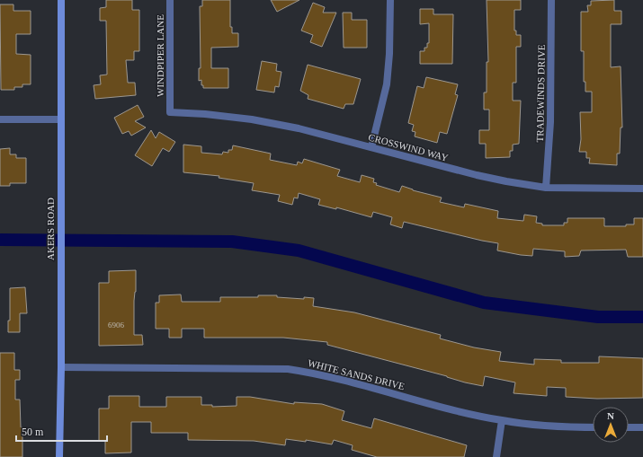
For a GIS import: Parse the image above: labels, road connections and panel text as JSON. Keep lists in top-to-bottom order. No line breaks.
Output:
{"streets":{"street":["WINDPIPER LANE","TRADEWINDS DRIVE","CROSSWIND WAY","AKERS ROAD","WHITE SANDS DRIVE"]},"crossings":[["WINDPIPER LANE","CROSSWIND WAY"],["TRADEWINDS DRIVE","CROSSWIND WAY"],["AKERS ROAD","WHITE SANDS DRIVE"]],"house_numbers":["6906"],"scale_bar":"50 m","north":"top"}
